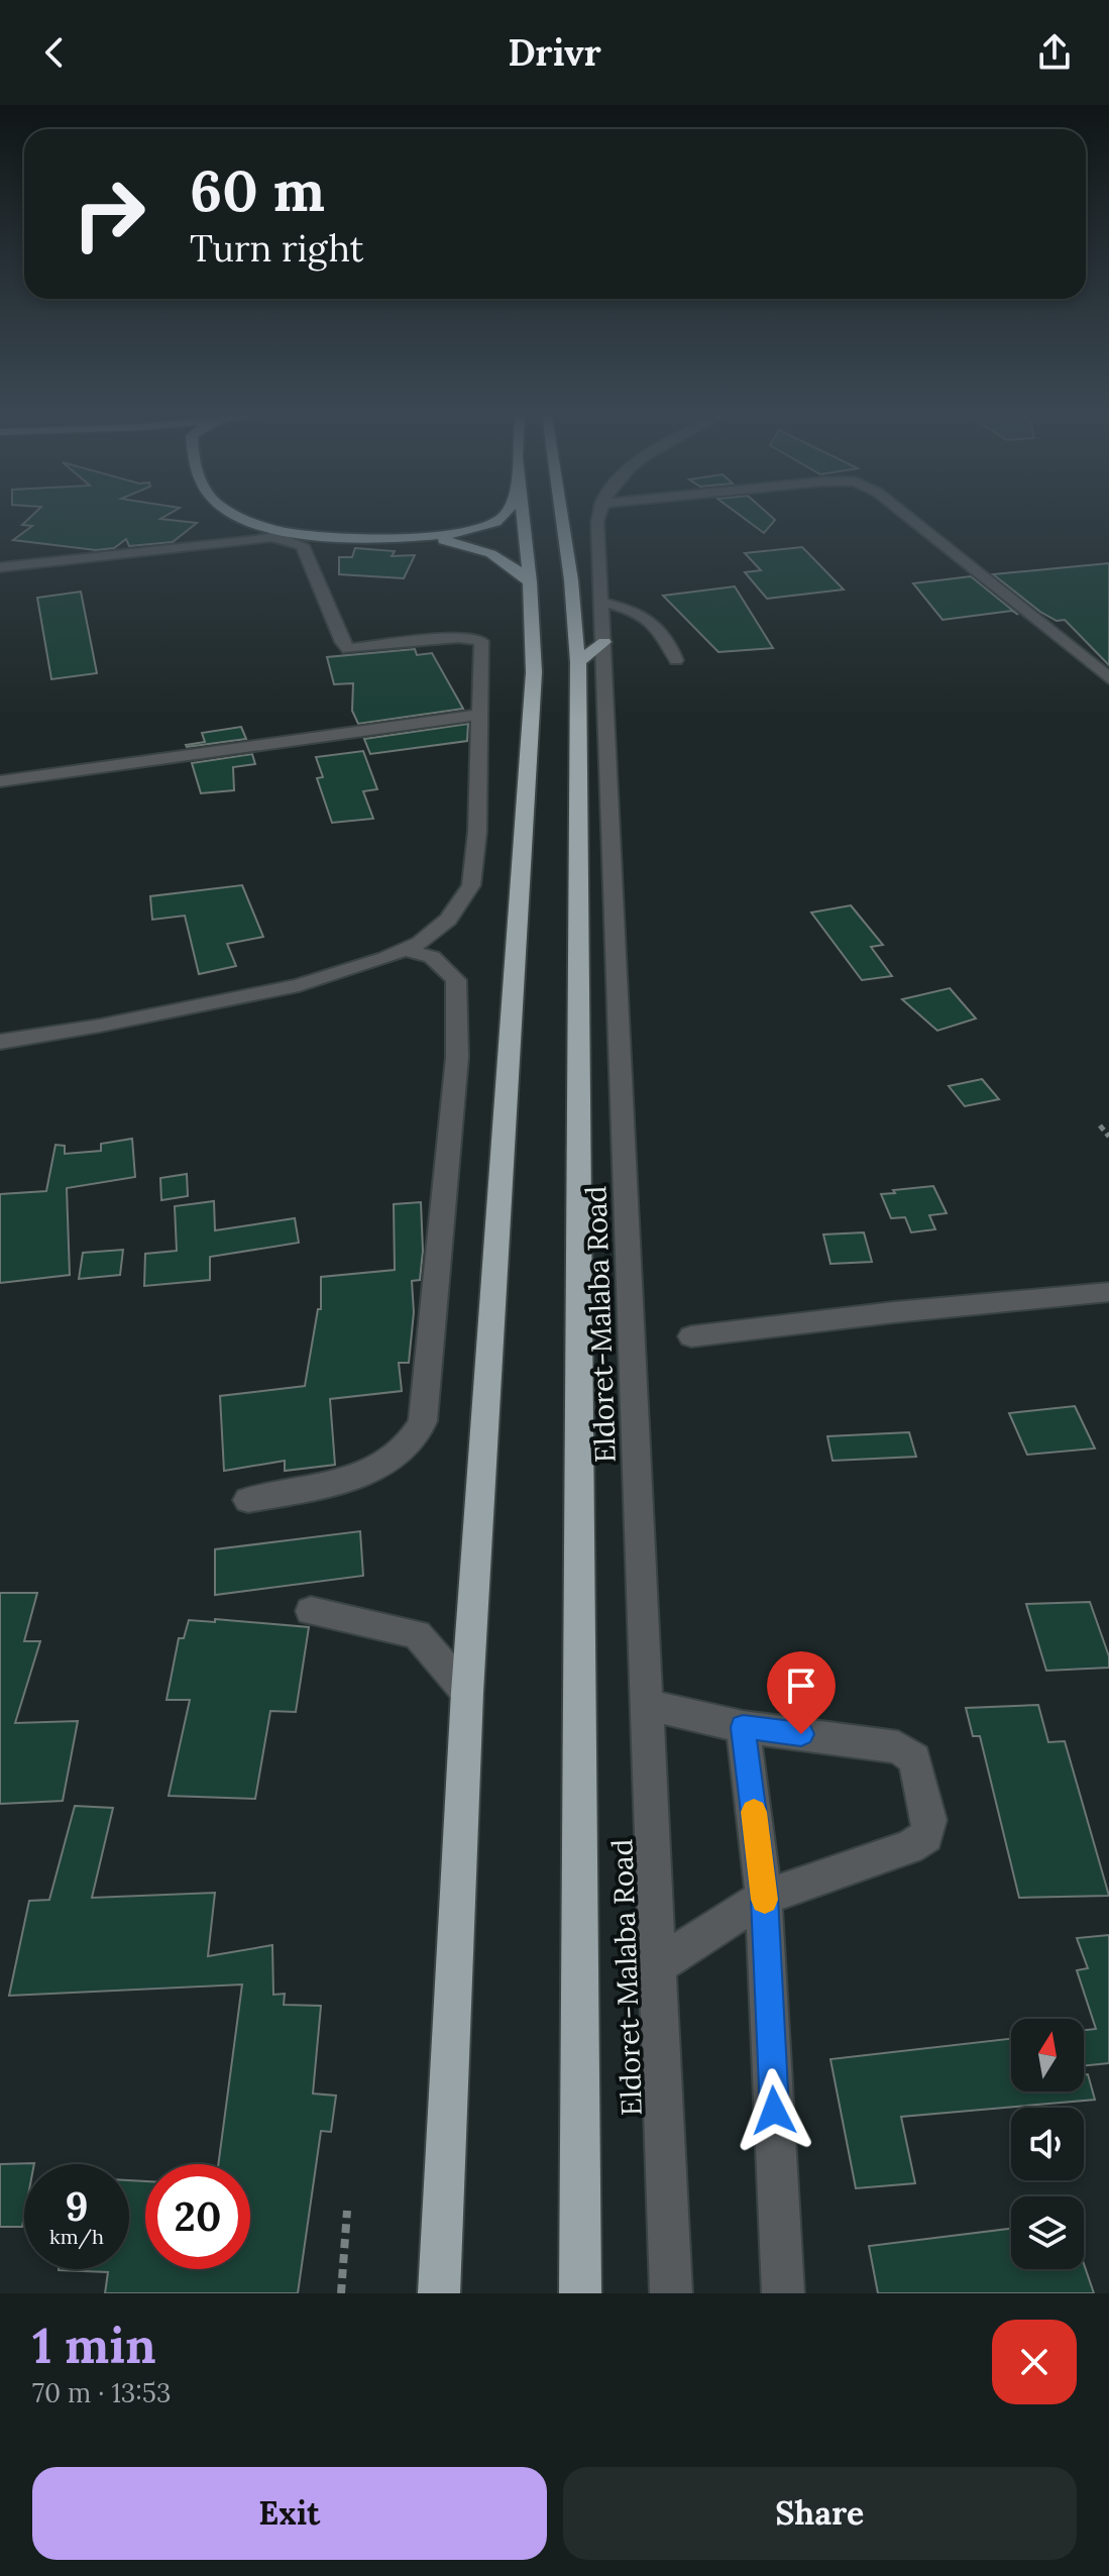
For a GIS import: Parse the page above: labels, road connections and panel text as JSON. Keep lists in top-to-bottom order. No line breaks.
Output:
{"streets":{"highway":["Eldoret-Malaba Road"]},"north":"top","page":{"header":"Drivr","turn":["60 m","Turn right"],"speed":"9 km/h","limit":"20","heading":["1 min","70 m · 13:53"],"buttons":["Exit","Share"]}}
